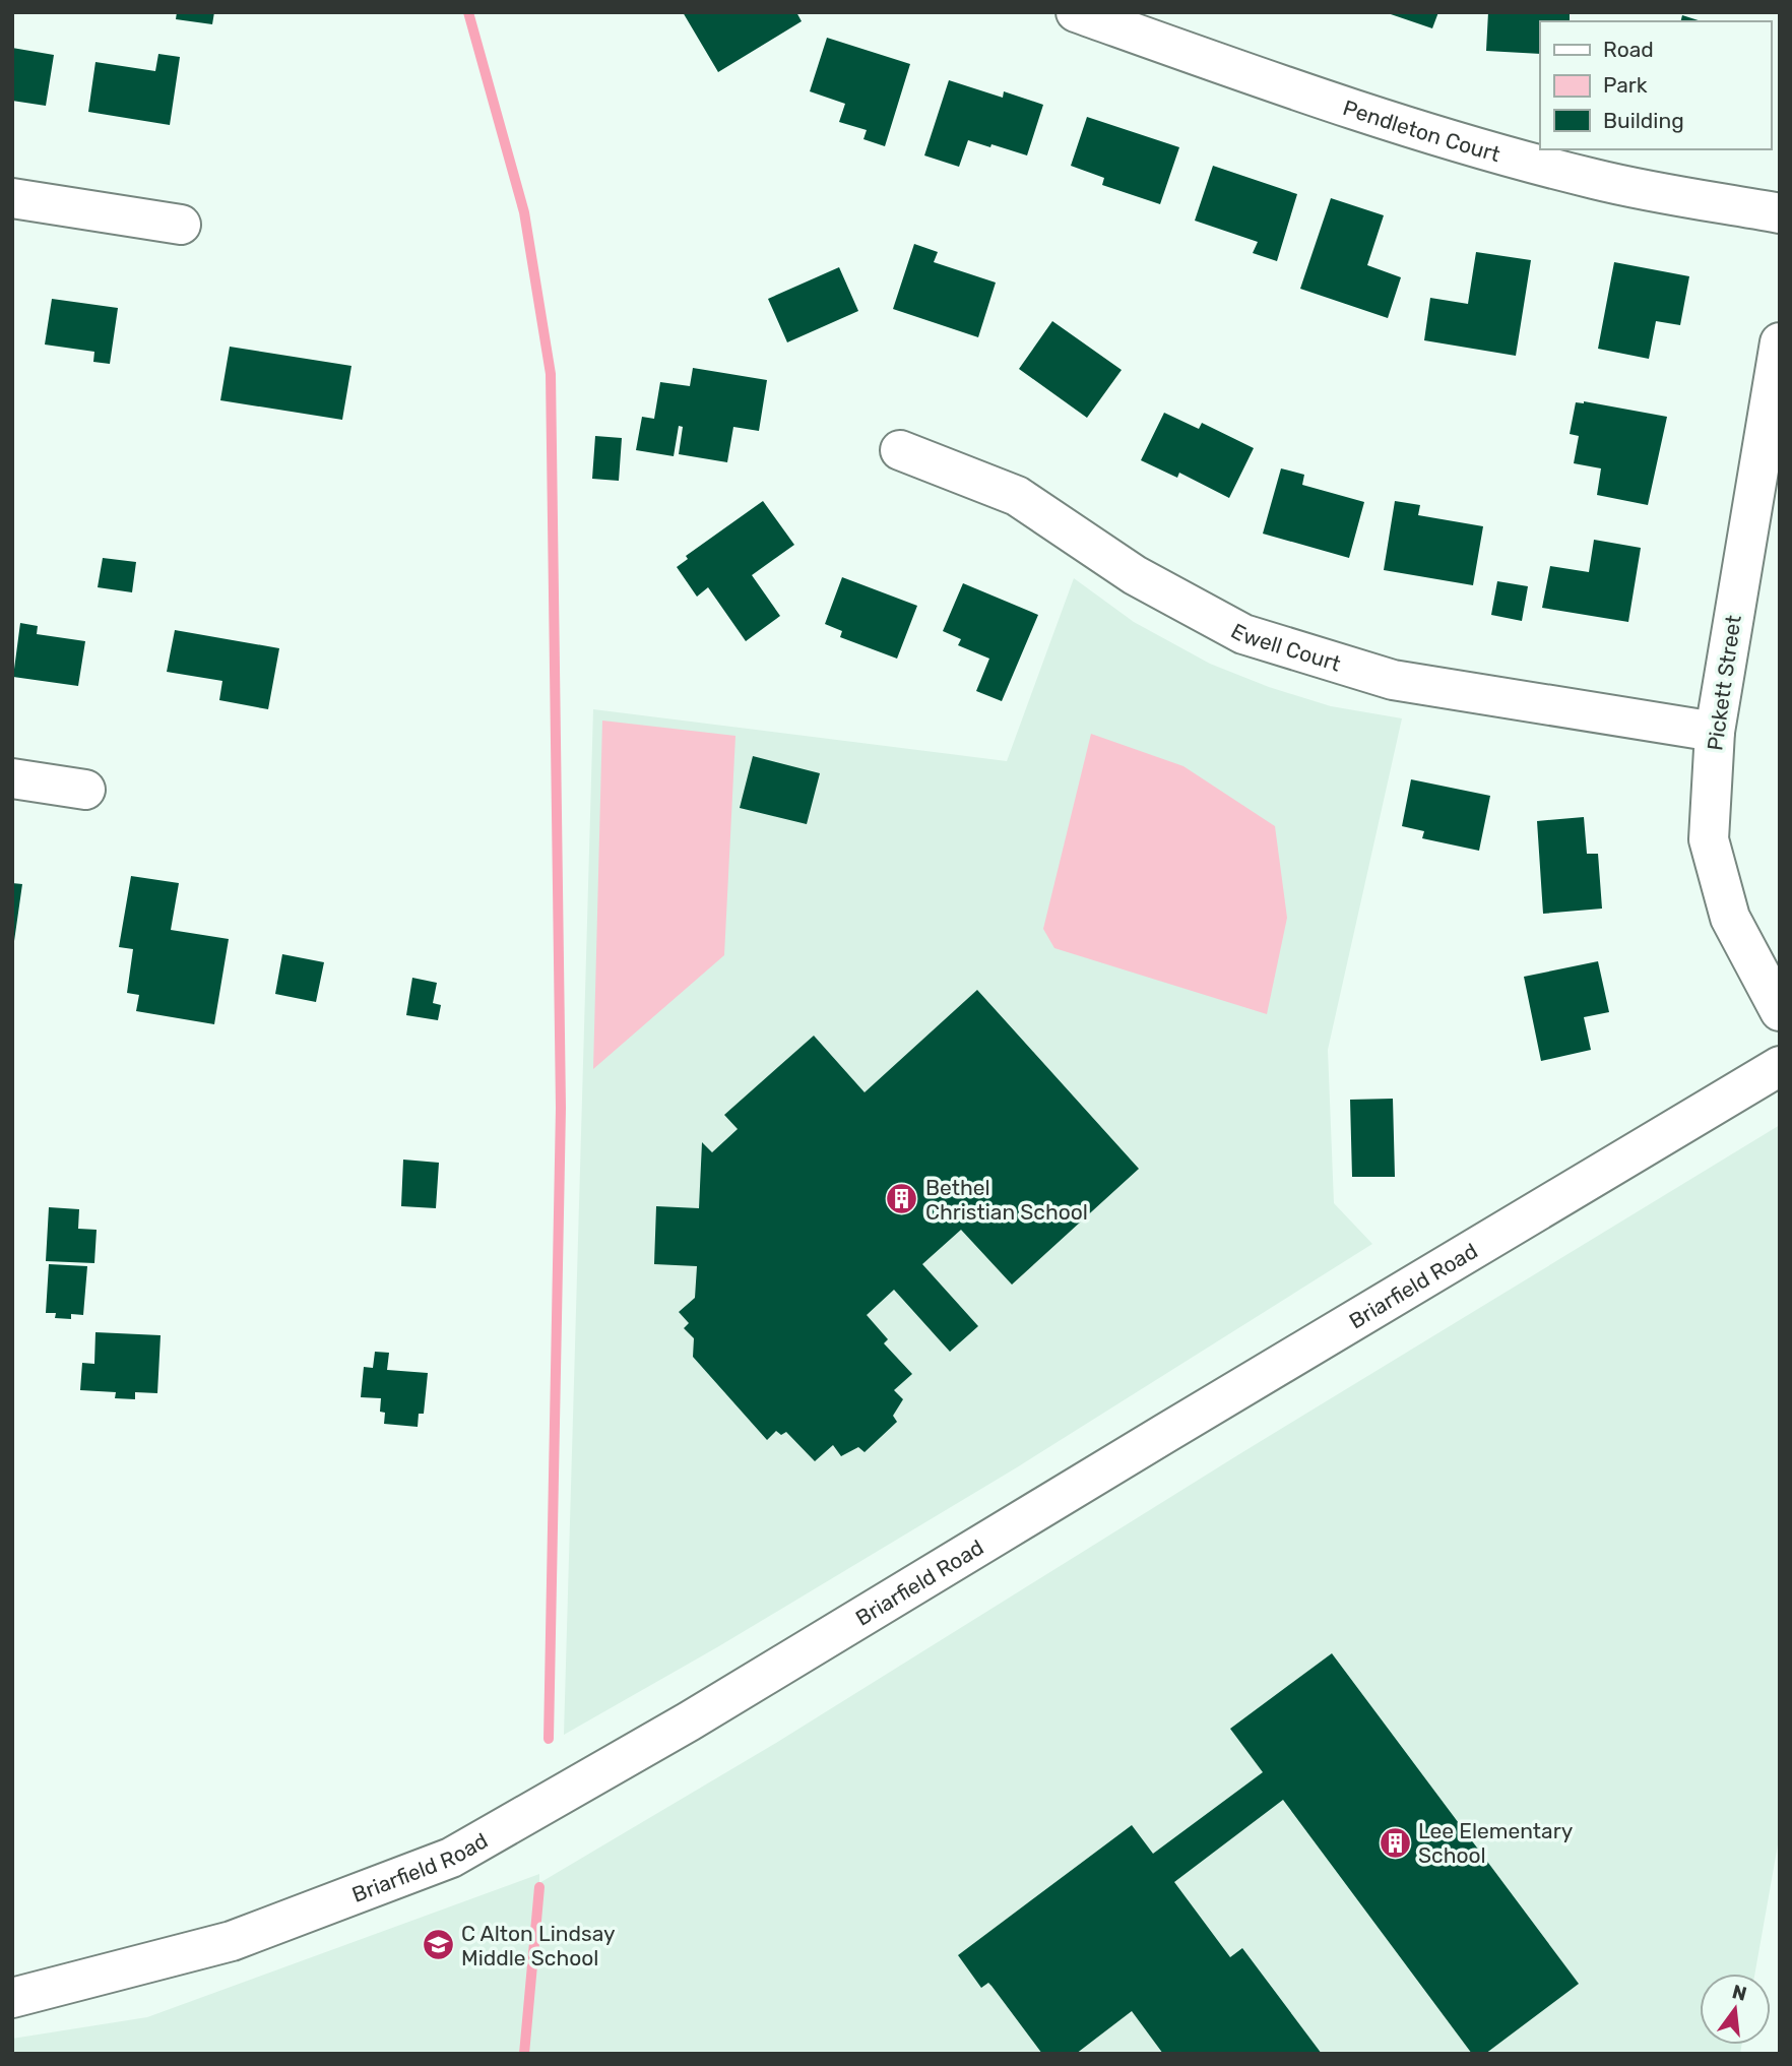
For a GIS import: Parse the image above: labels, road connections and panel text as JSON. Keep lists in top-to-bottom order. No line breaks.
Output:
{"streets":{"street":["Pendleton Court","Ewell Court","Pickett Street","Briarfield Road"]},"crossings":[["Ewell Court","Pickett Street"]],"places":{"building":["Bethel Christian School","Lee Elementary School"],"school or university":["C Alton Lindsay Middle School"]},"legend":["Road","Park","Building"],"north":"top"}
